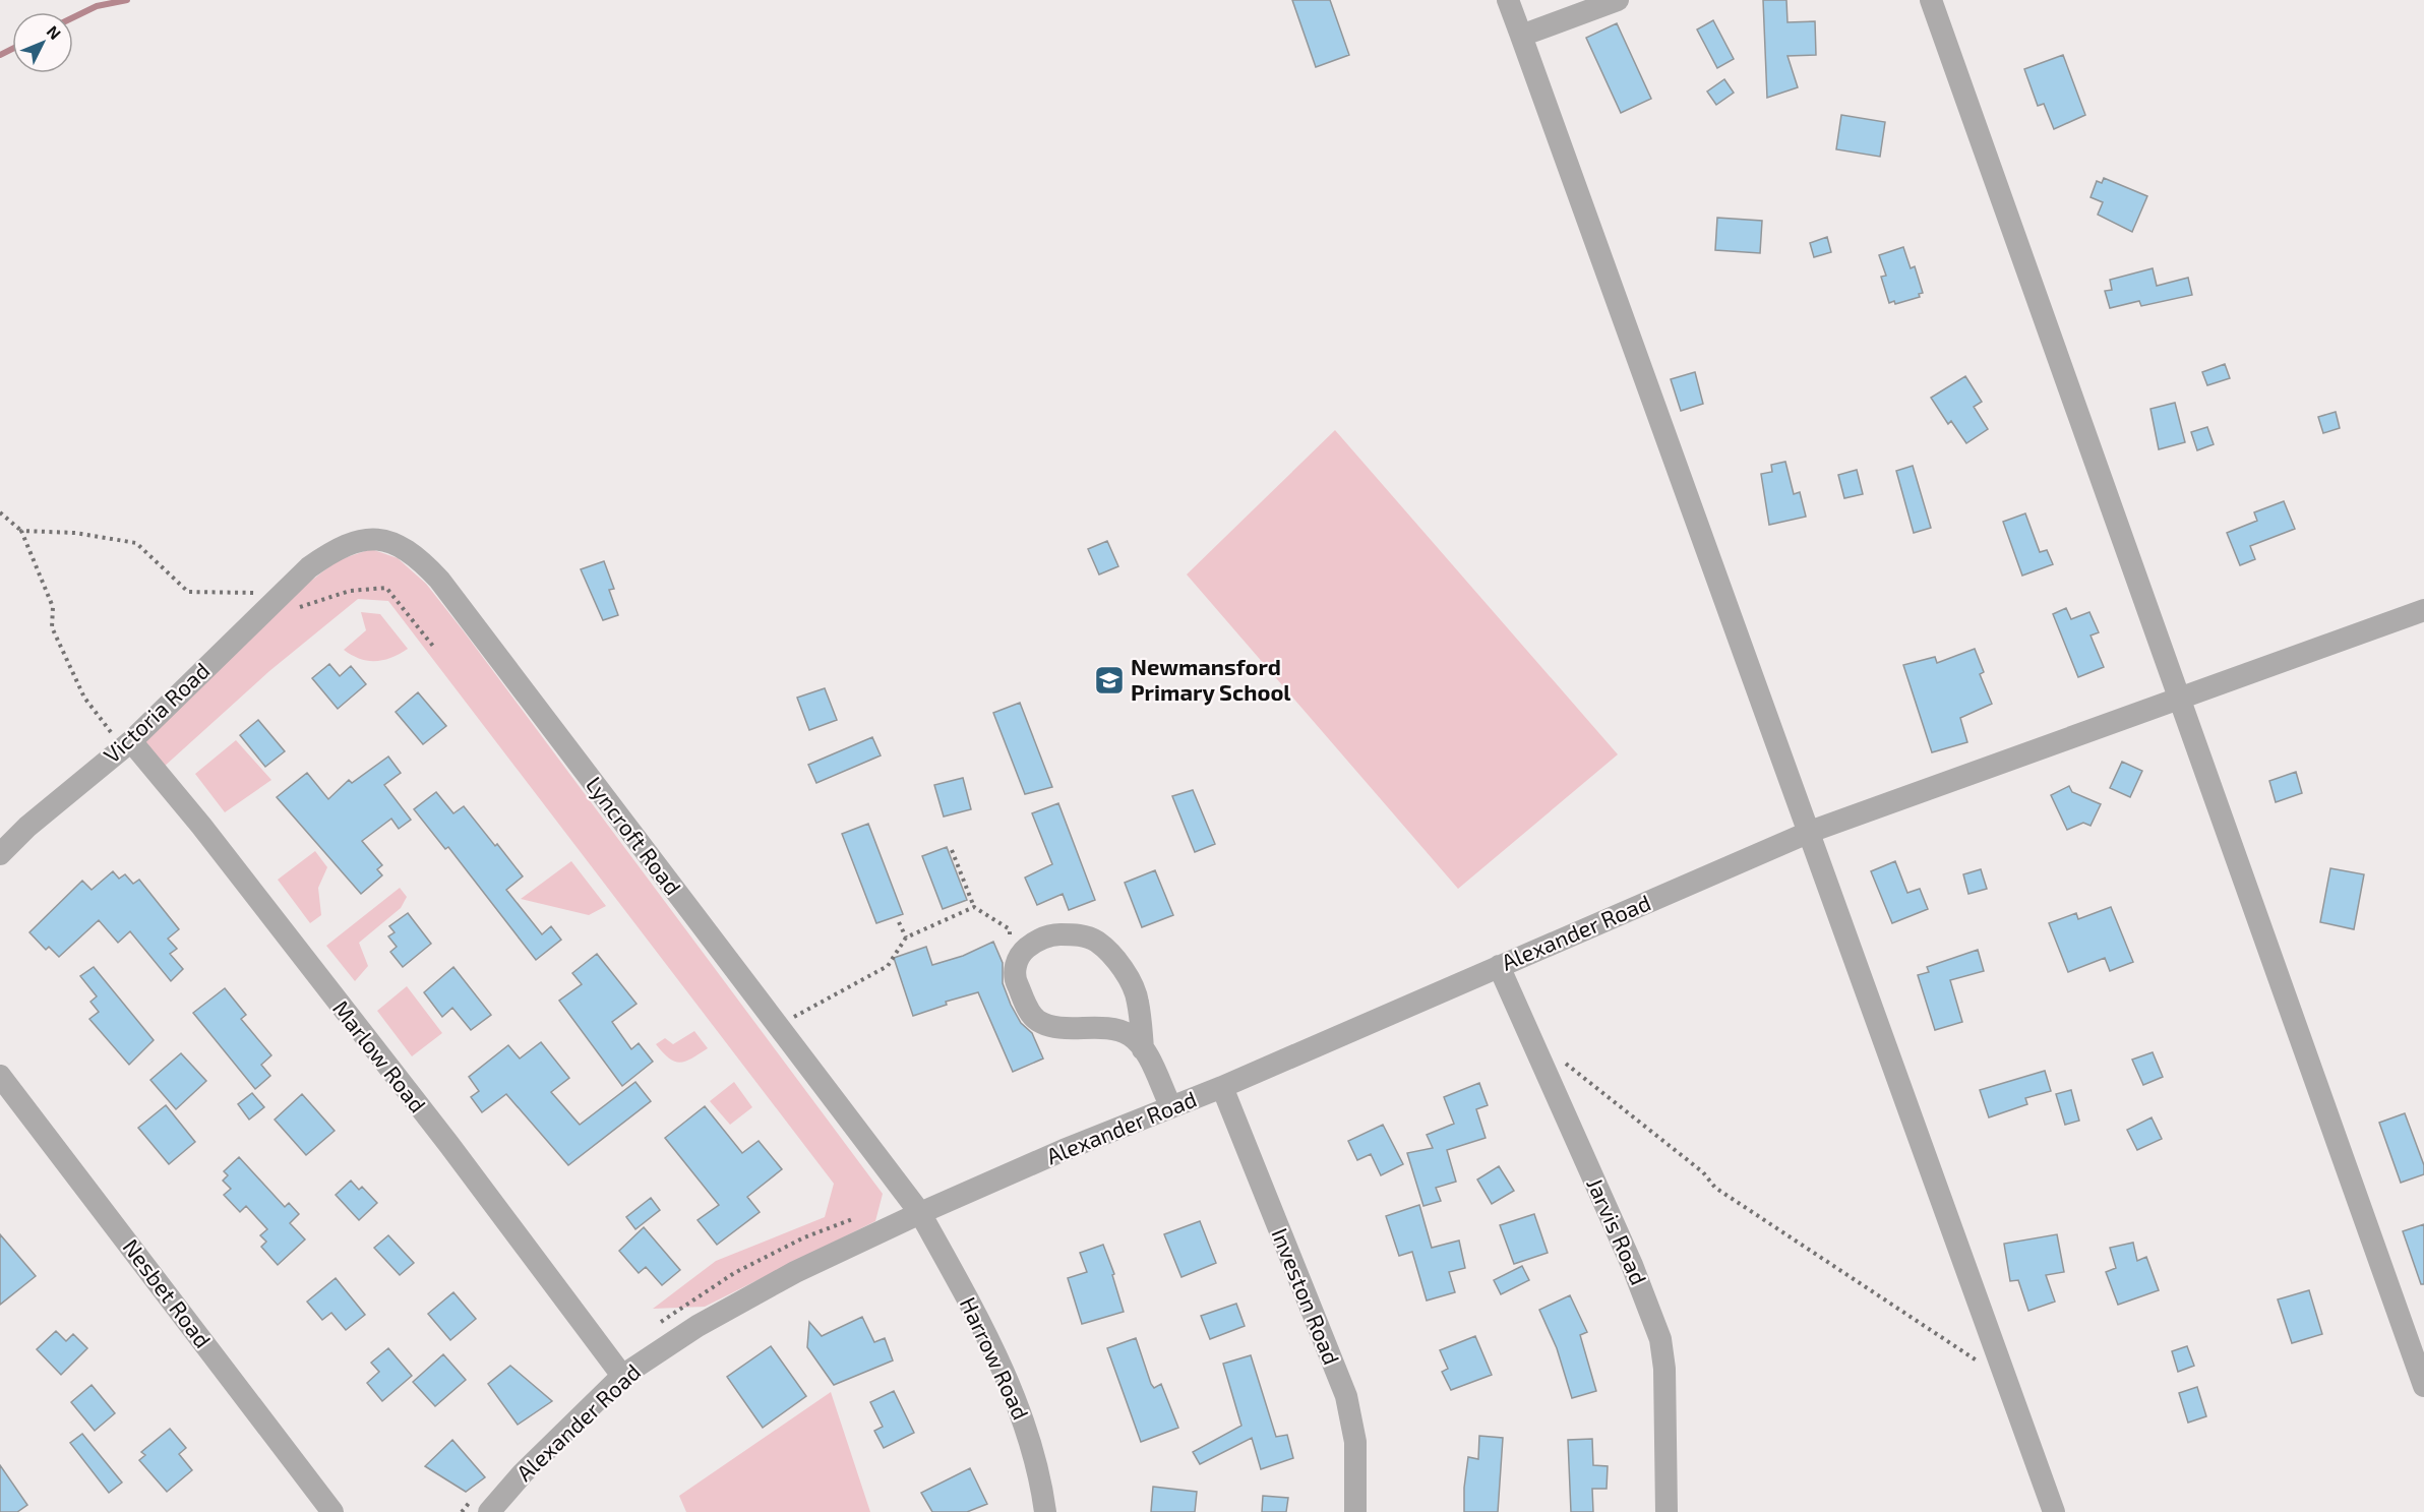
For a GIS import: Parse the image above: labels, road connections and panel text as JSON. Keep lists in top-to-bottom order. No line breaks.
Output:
{"streets":{"street":["Victoria Road","Lyncroft Road","Alexander Road","Marlow Road","Jarvis Road","Nesbet Road","Investon Road","Harrow Road"]},"crossings":[["Victoria Road","Lyncroft Road"],["Victoria Road","Marlow Road"],["Lyncroft Road","Alexander Road"],["Lyncroft Road","Harrow Road"],["Alexander Road","Marlow Road"],["Alexander Road","Jarvis Road"],["Alexander Road","Investon Road"],["Alexander Road","Harrow Road"]],"places":{"school or university":["Newmansford Primary School"]},"north":"top right"}
